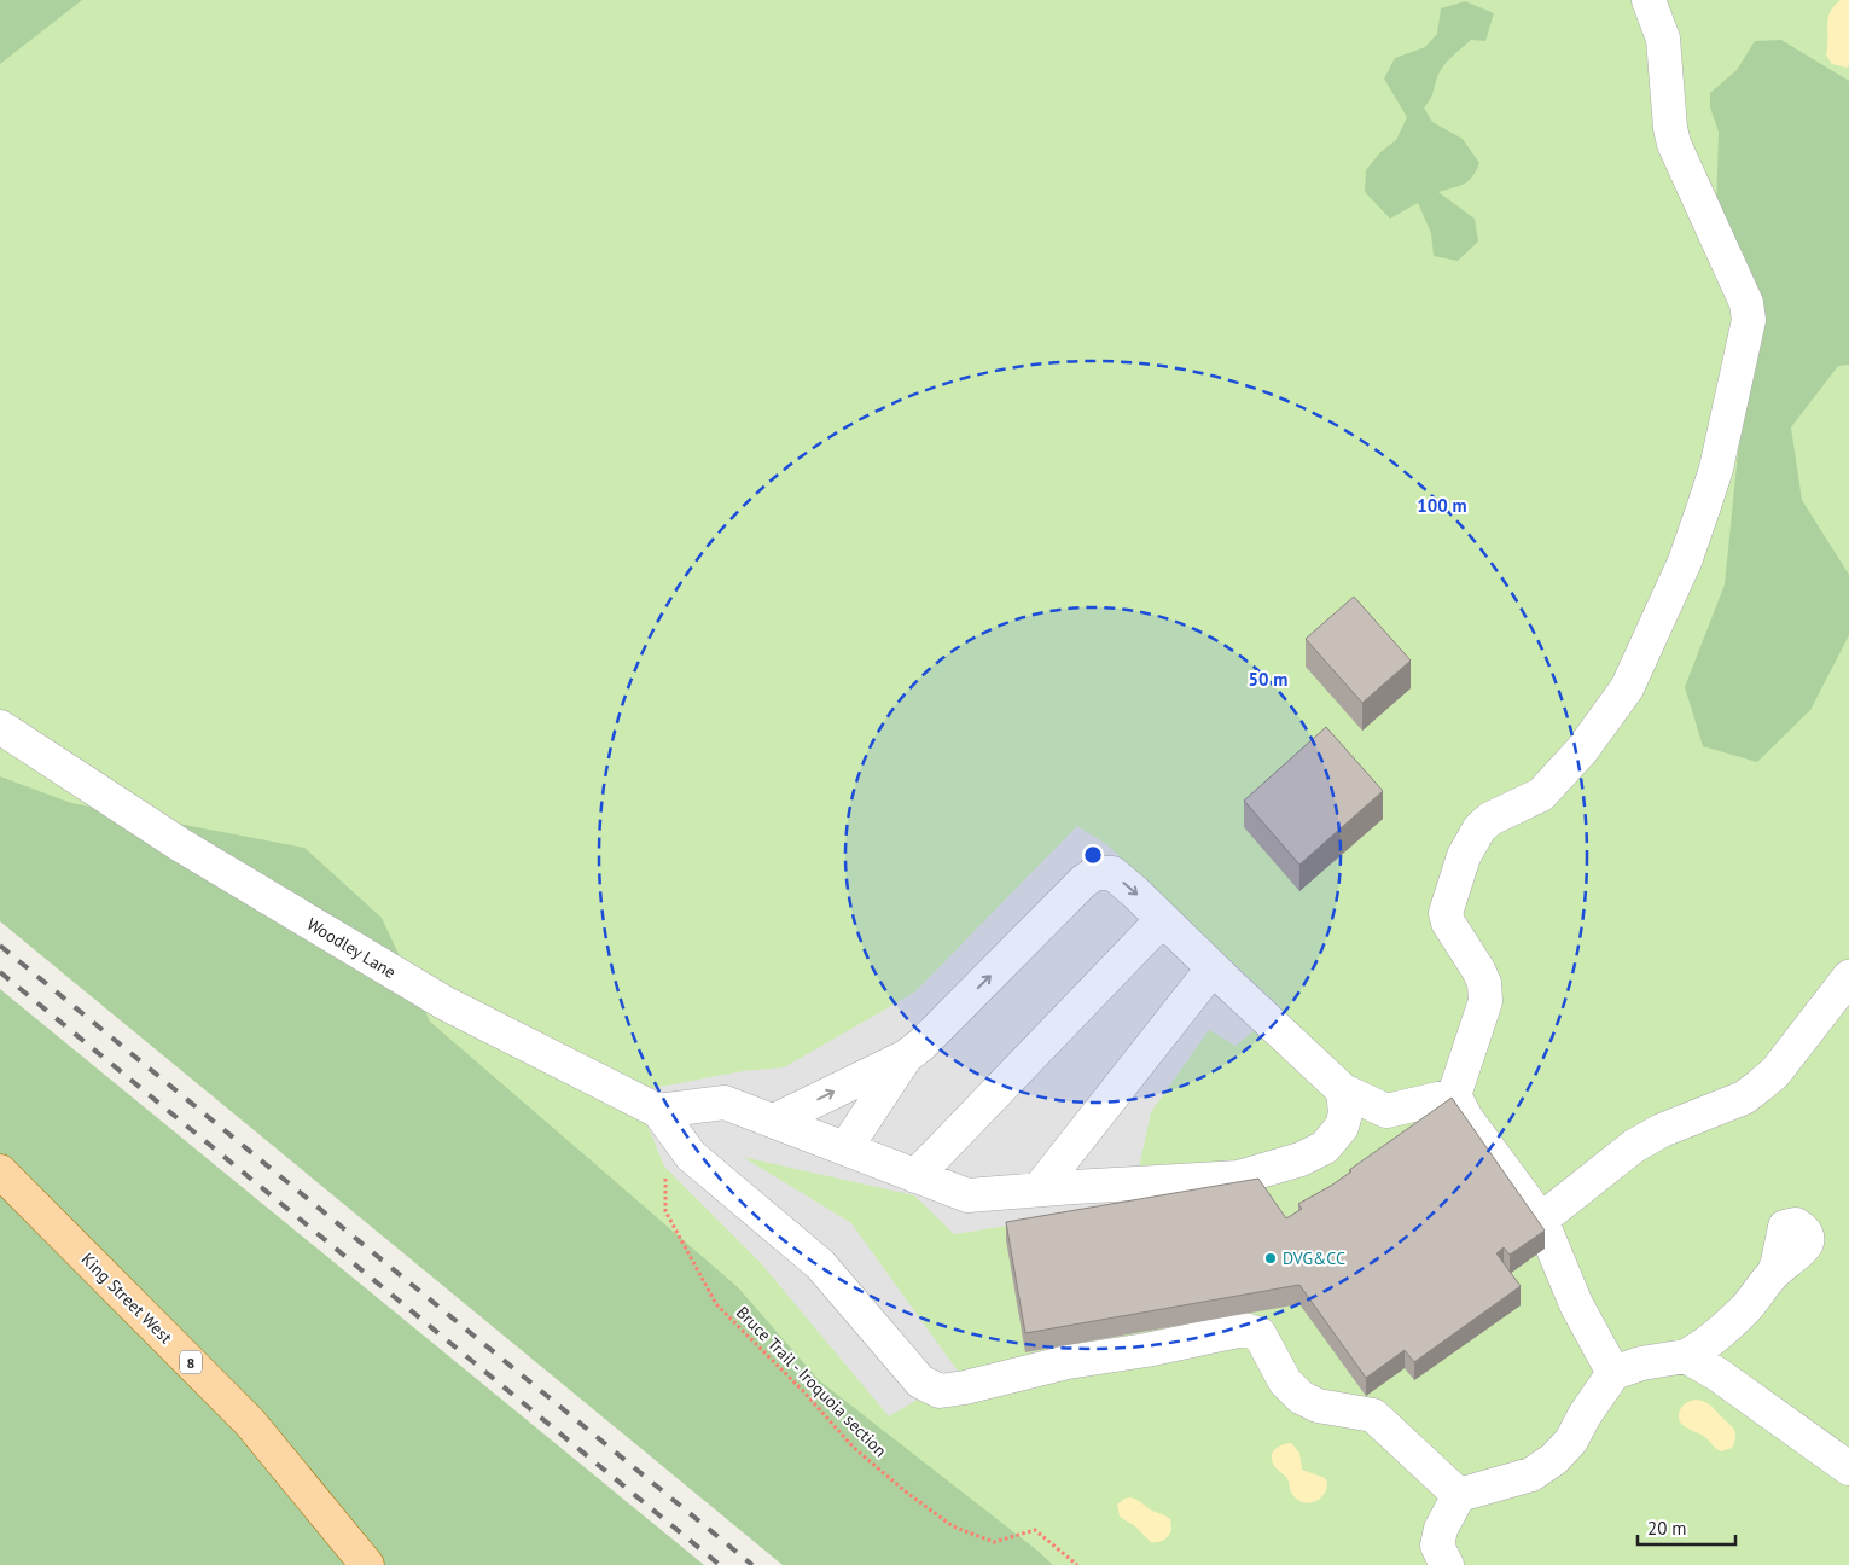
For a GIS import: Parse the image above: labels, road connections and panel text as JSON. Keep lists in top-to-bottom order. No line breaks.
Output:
{"streets":{"main road":["King Street West","8"],"street":["Woodley Lane"],"path":["Bruce Trail - Iroquoia section"]},"places":["DVG&CC"],"scale_bar":"20 m","rings":["100 m","50 m"]}
